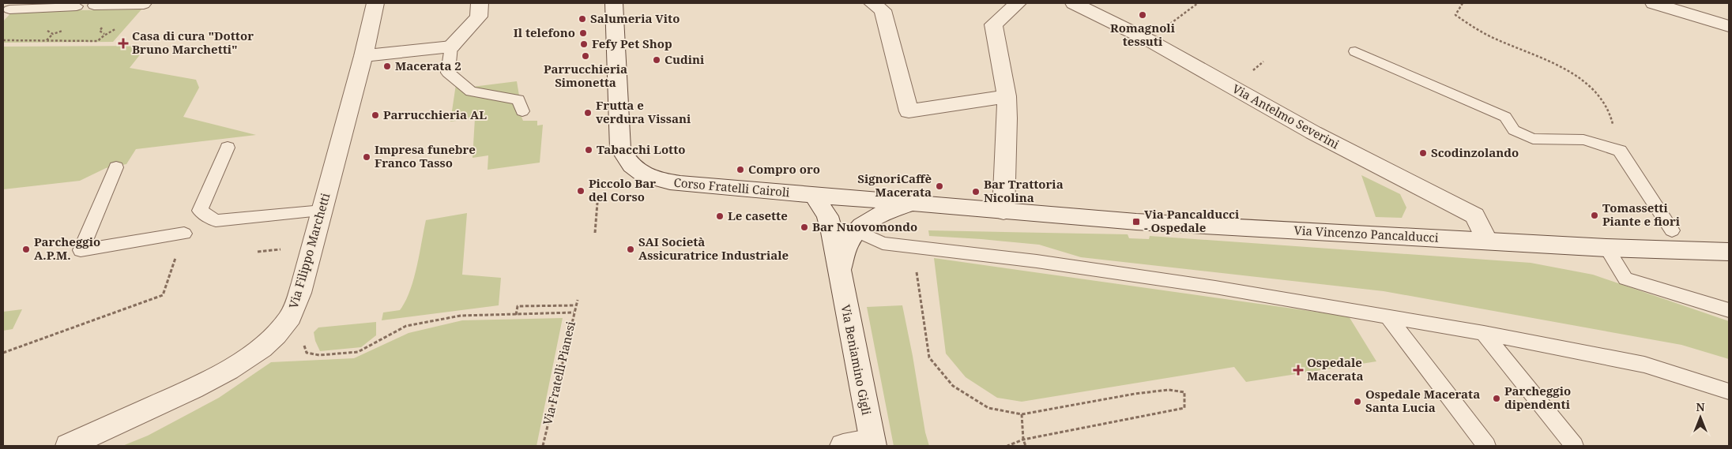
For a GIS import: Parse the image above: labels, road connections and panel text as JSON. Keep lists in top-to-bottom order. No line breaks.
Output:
{"streets":{"street":["Via Antelmo Severini","Corso Fratelli Cairoli","Via Vincenzo Pancalducci","Via Filippo Marchetti","Via Beniamino Gigli"],"path":["Via Fratelli Pianesi"]},"crossings":[["Via Antelmo Severini","Via Vincenzo Pancalducci"],["Corso Fratelli Cairoli","Via Vincenzo Pancalducci"],["Corso Fratelli Cairoli","Via Beniamino Gigli"]],"places":{"other":["Romagnoli tessuti","Salumeria Vito","Il telefono","Fefy Pet Shop","Parrucchieria Simonetta","Cudini","Macerata 2","Frutta e verdura Vissani","Parrucchieria AL","Tabacchi Lotto","Scodinzolando","Impresa funebre Franco Tasso","Compro oro","SignoriCaffè Macerata","Piccolo Bar del Corso","Bar Trattoria Nicolina","Tomassetti Piante e fiori","Le casette","Bar Nuovomondo","Parcheggio A.P.M.","SAI Società Assicuratrice Industriale","Parcheggio dipendenti","Ospedale Macerata Santa Lucia"],"health":["Casa di cura \"Dottor Bruno Marchetti\"","Ospedale Macerata"],"transit":["Via Pancalducci - Ospedale"]},"north":"top"}
